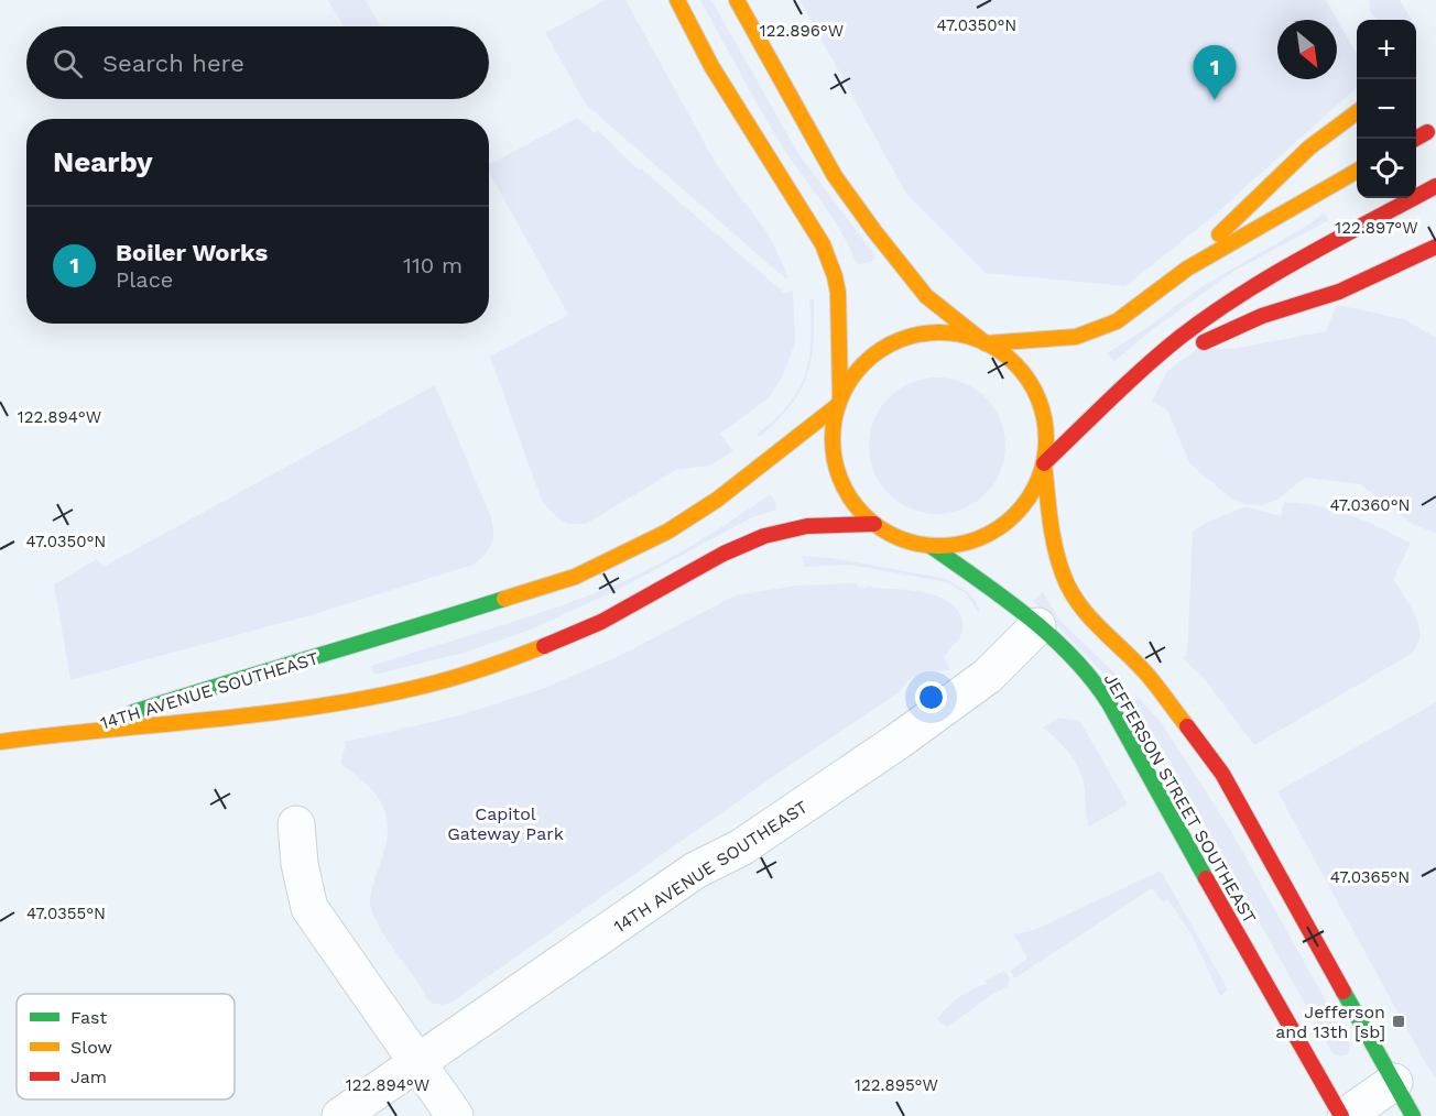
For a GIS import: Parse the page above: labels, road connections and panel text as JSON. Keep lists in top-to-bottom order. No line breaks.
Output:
{"streets":{"main road":["14TH AVENUE SOUTHEAST","JEFFERSON STREET SOUTHEAST"]},"crossings":[["14TH AVENUE SOUTHEAST","JEFFERSON STREET SOUTHEAST"]],"parks":["Capitol Gateway Park"],"places":{"transit":["Jefferson and 13th [sb]"]},"legend":["Fast","Slow","Jam"],"north":"bottom right","page":{"map_buttons":["+","−"],"search":"Search here","pins":"1","heading":"Nearby","list":[{"mark":"1","name":"Boiler Works","note":"Place","value":"110 m"}]},"coordinates":["47.0350°N","122.896°W","122.897°W","122.894°W","47.0360°N","47.0365°N","47.0355°N","122.895°W"]}
